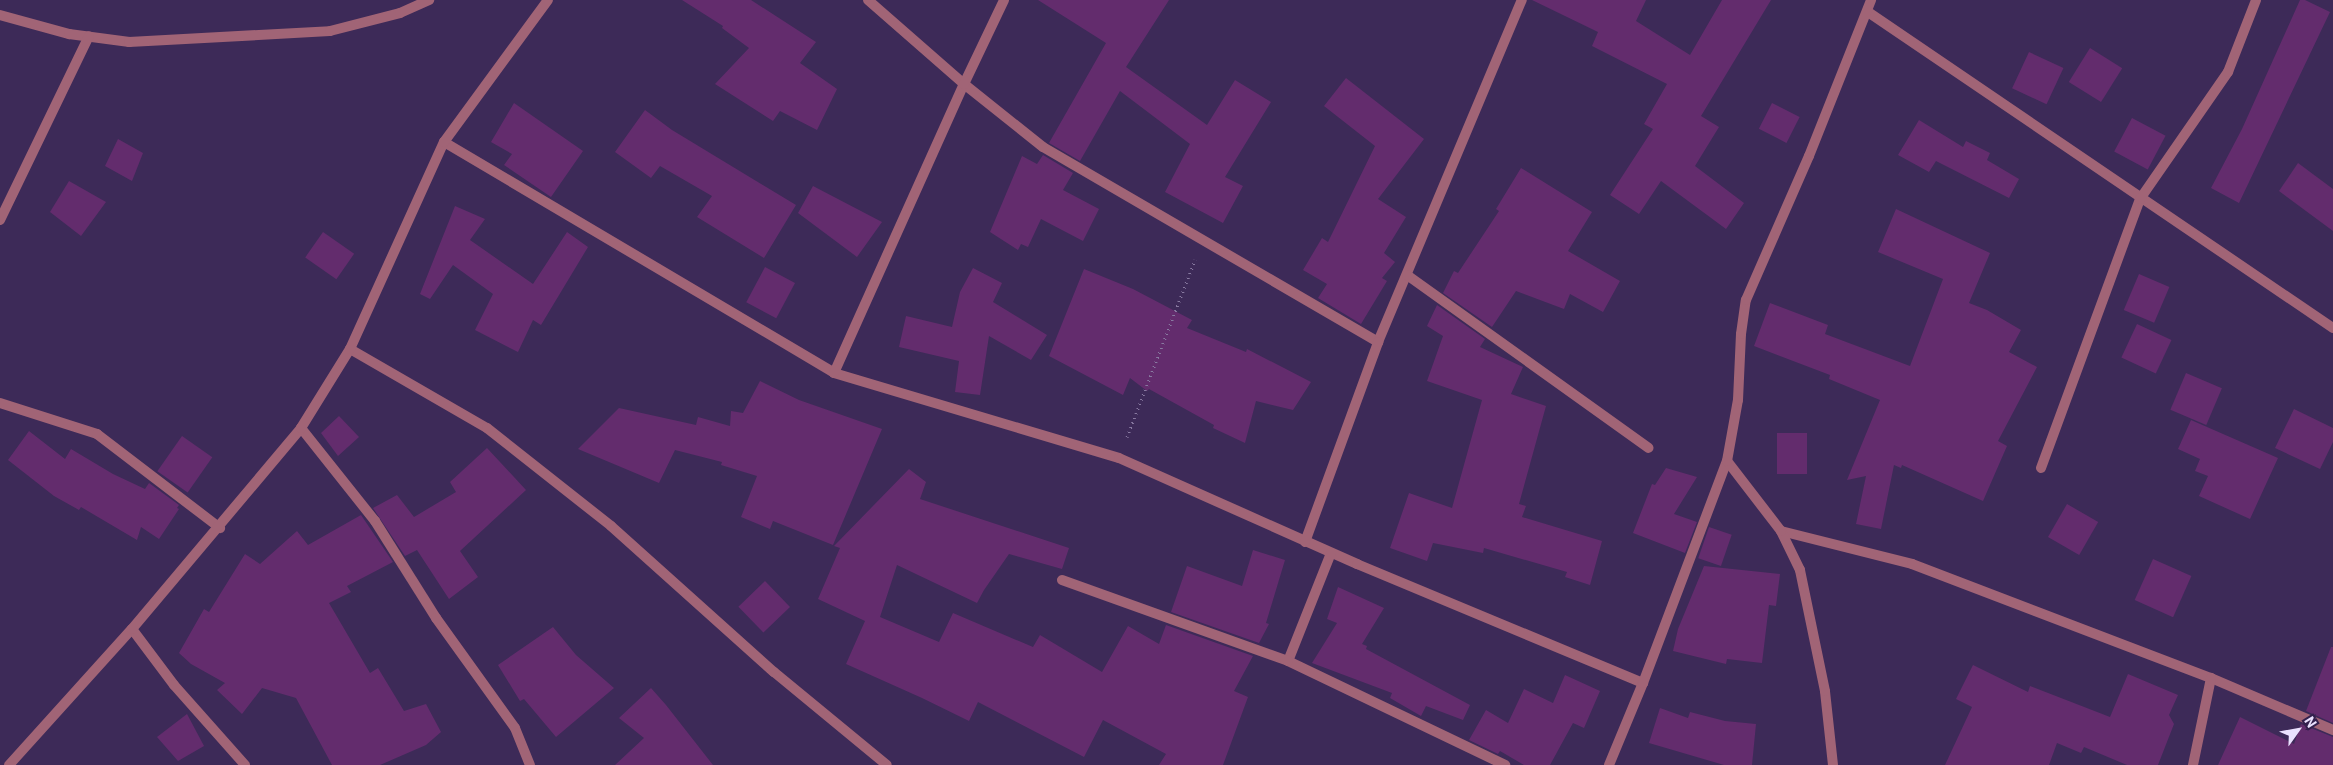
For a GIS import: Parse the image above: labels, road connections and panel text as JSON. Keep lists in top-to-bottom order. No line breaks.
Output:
{"north":"top right"}
